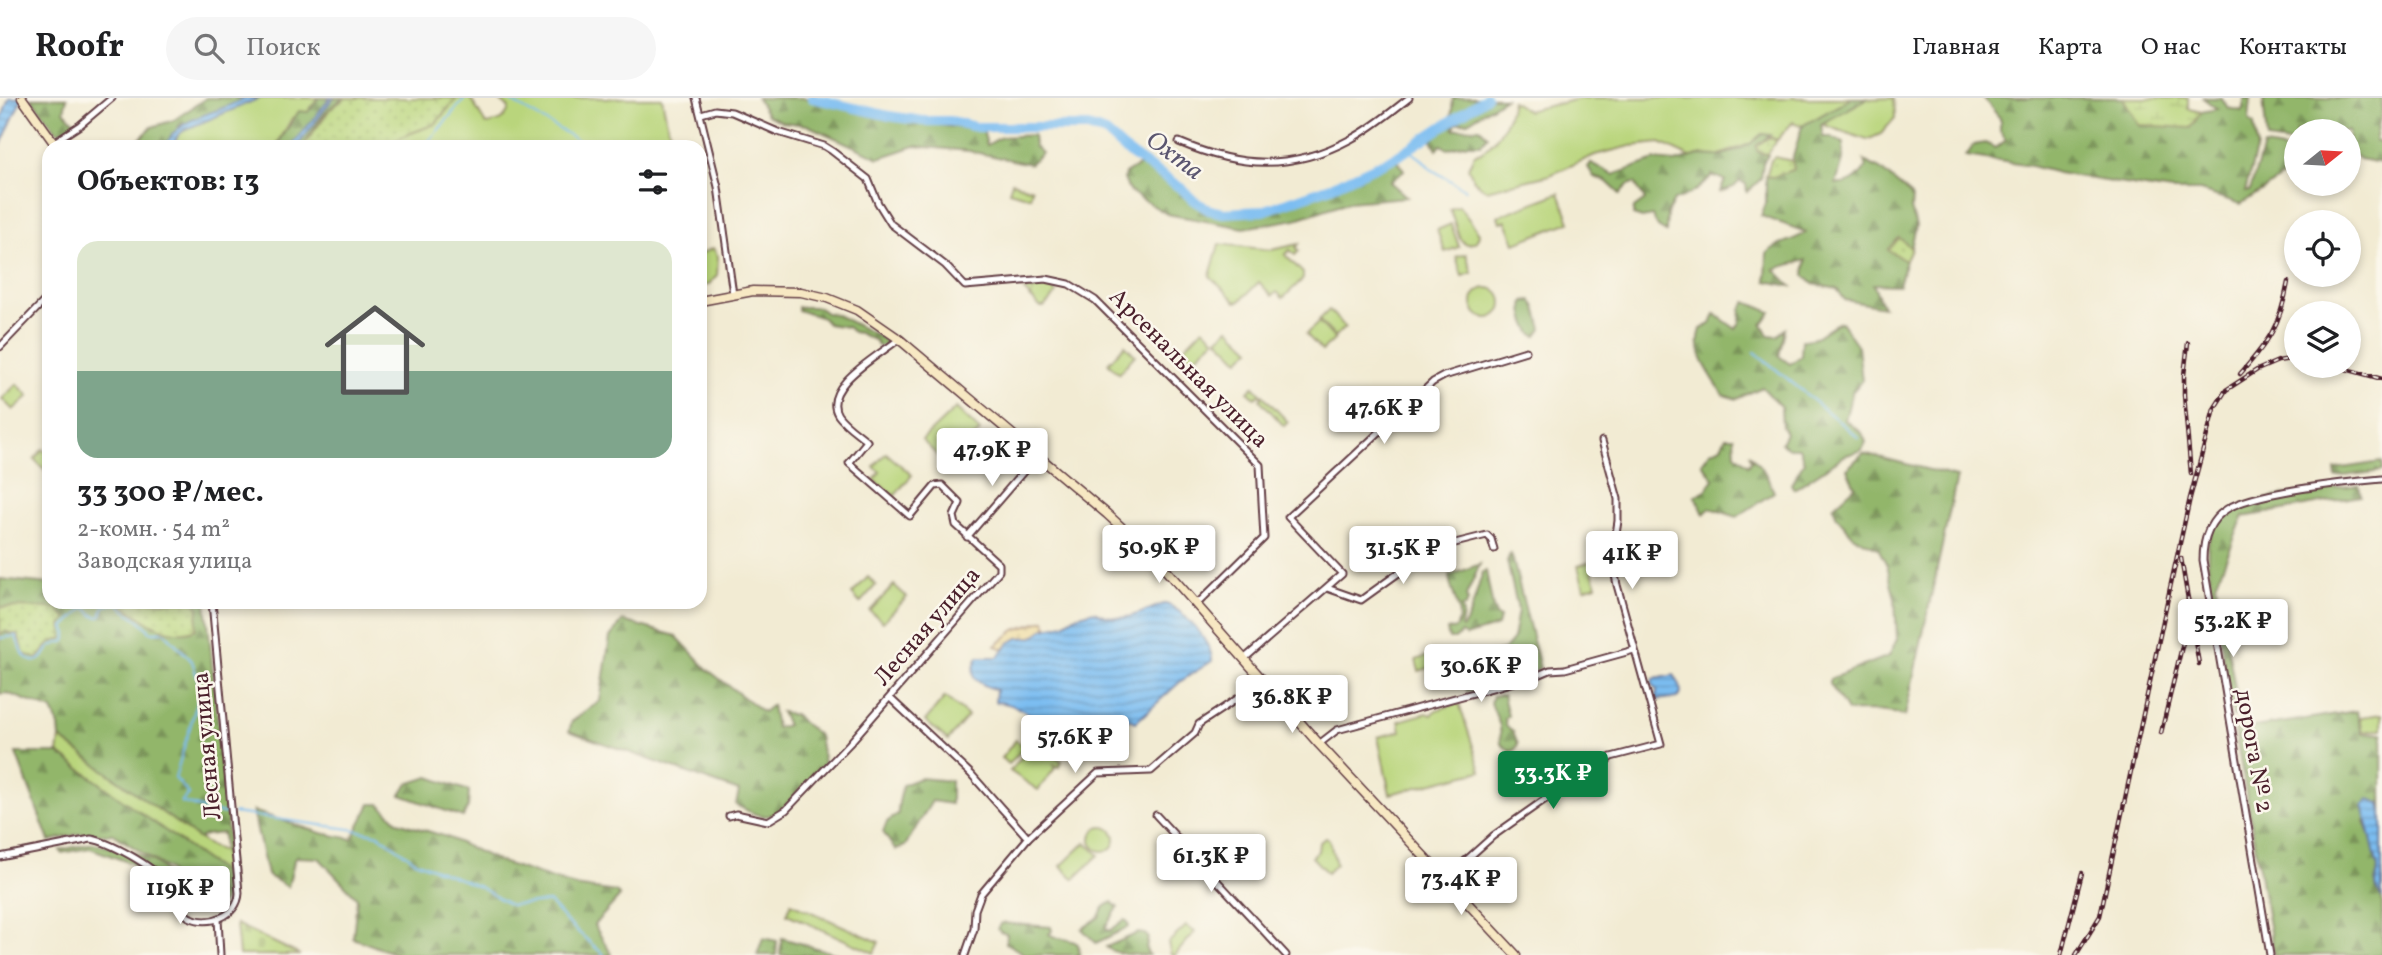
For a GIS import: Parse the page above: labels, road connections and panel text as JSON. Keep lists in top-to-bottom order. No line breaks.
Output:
{"streets":{"street":["Арсенальная улица","Лесная улица","дорога № 2"]},"water":["Охта"],"north":"right","page":{"header":"Roofr","search":"Поиск","nav":["Главная","Карта","О нас","Контакты"],"heading":"Объектов: 13","list":[{"name":"33 300 ₽/мес.","note":"2-комн. · 54 m² · Заводская улица"}],"price":["47.6K ₽","47.9K ₽","50.9K ₽","31.5K ₽","41K ₽","53.2K ₽","30.6K ₽","36.8K ₽","57.6K ₽","33.3K ₽","61.3K ₽","73.4K ₽","119K ₽"]}}
